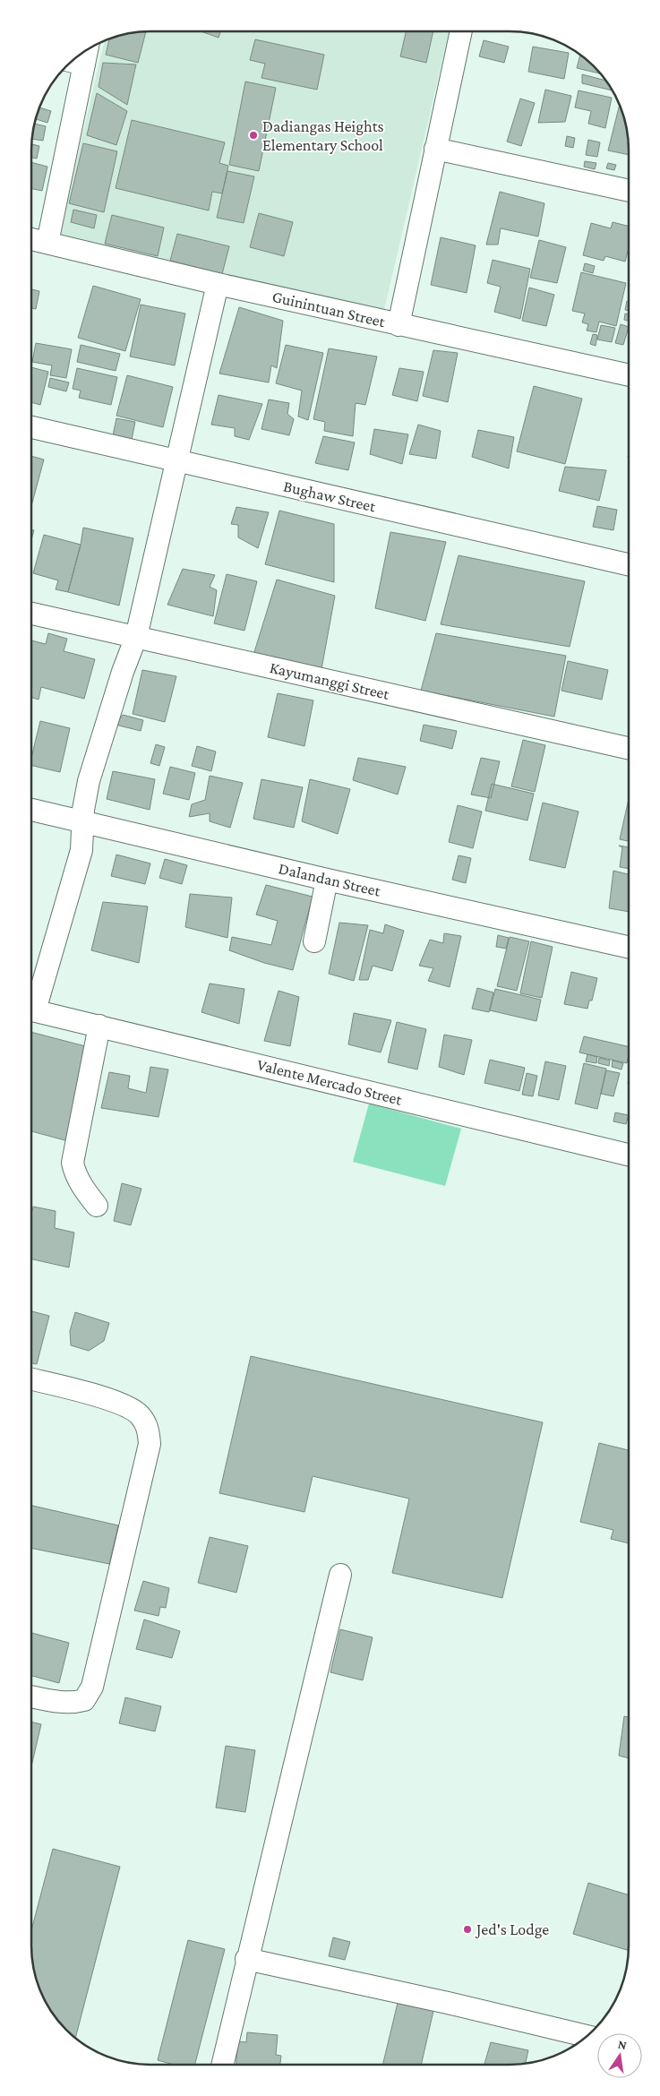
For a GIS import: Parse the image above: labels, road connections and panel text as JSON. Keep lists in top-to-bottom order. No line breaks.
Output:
{"streets":{"street":["Guinintuan Street","Bughaw Street","Kayumanggi Street","Dalandan Street","Valente Mercado Street"]},"places":["Dadiangas Heights Elementary School","Jed's Lodge"],"north":"top"}
